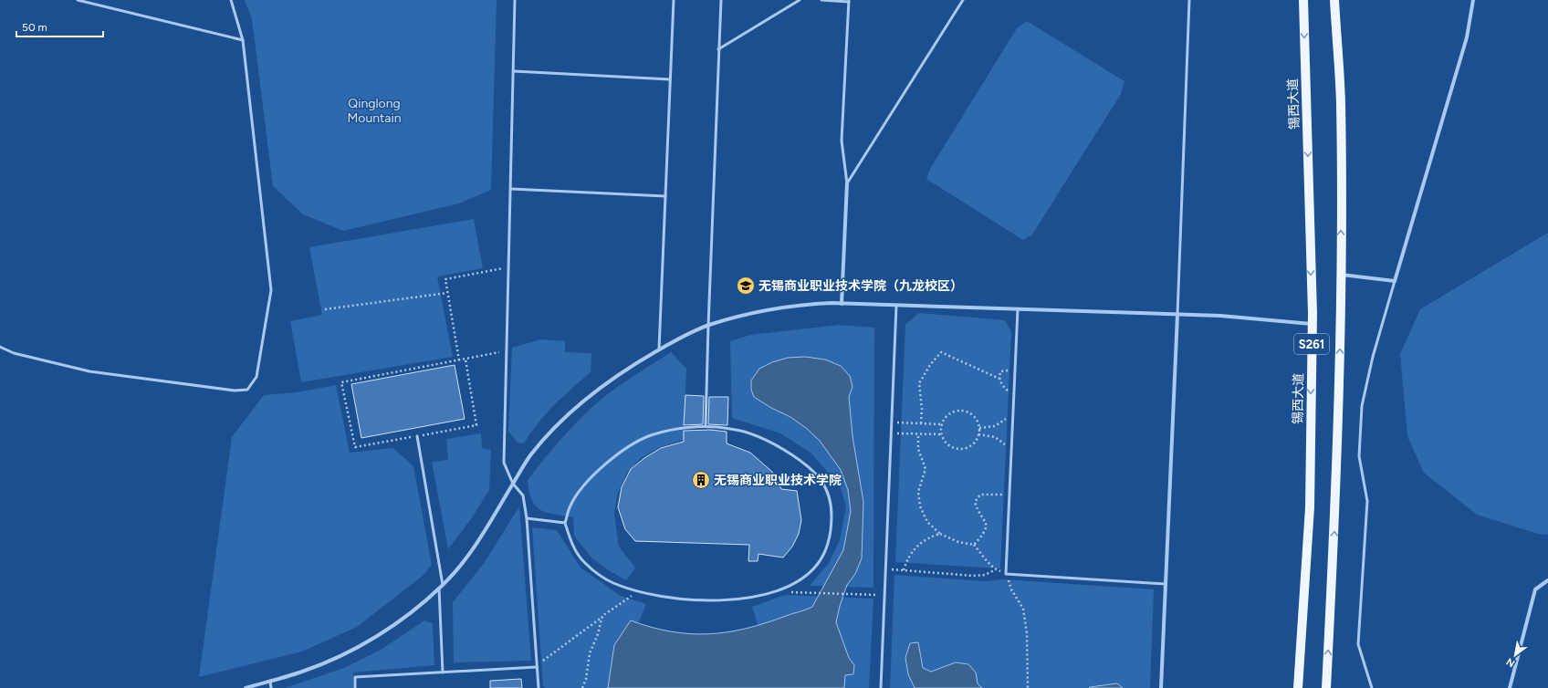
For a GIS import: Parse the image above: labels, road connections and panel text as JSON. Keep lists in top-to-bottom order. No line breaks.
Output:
{"streets":{"main road":["锡西大道","S261"]},"parks":["Qinglong Mountain"],"places":{"school or university":["无锡商业职业技术学院（九龙校区）"],"building":["无锡商业职业技术学院"]},"scale_bar":"50 m","north":"bottom left"}
